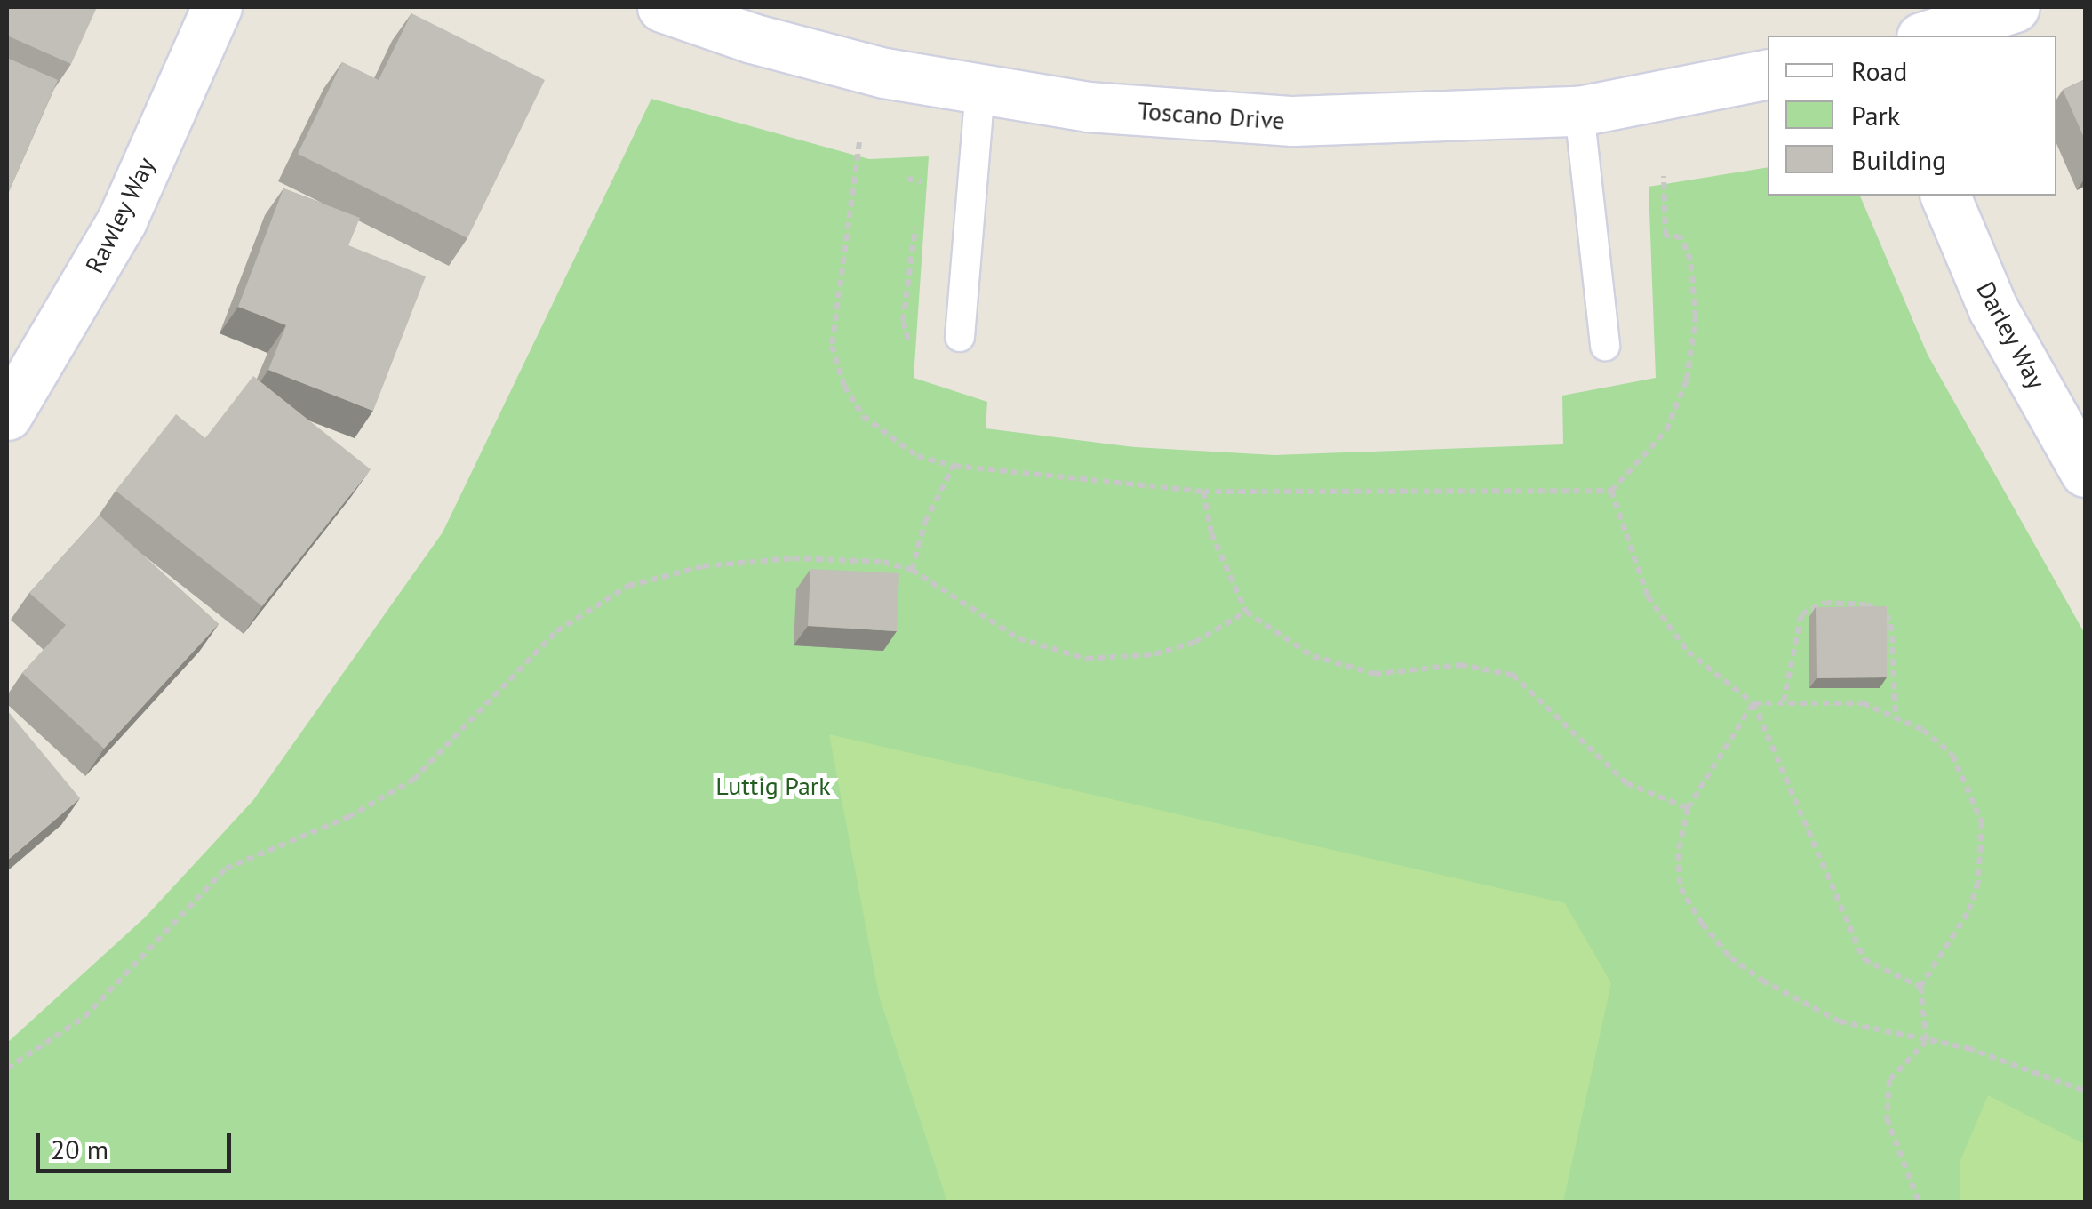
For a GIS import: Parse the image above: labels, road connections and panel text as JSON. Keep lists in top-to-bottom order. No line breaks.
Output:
{"streets":{"street":["Toscano Drive","Rawley Way","Darley Way"]},"parks":["Luttig Park"],"legend":["Road","Park","Building"],"scale_bar":"20 m"}
